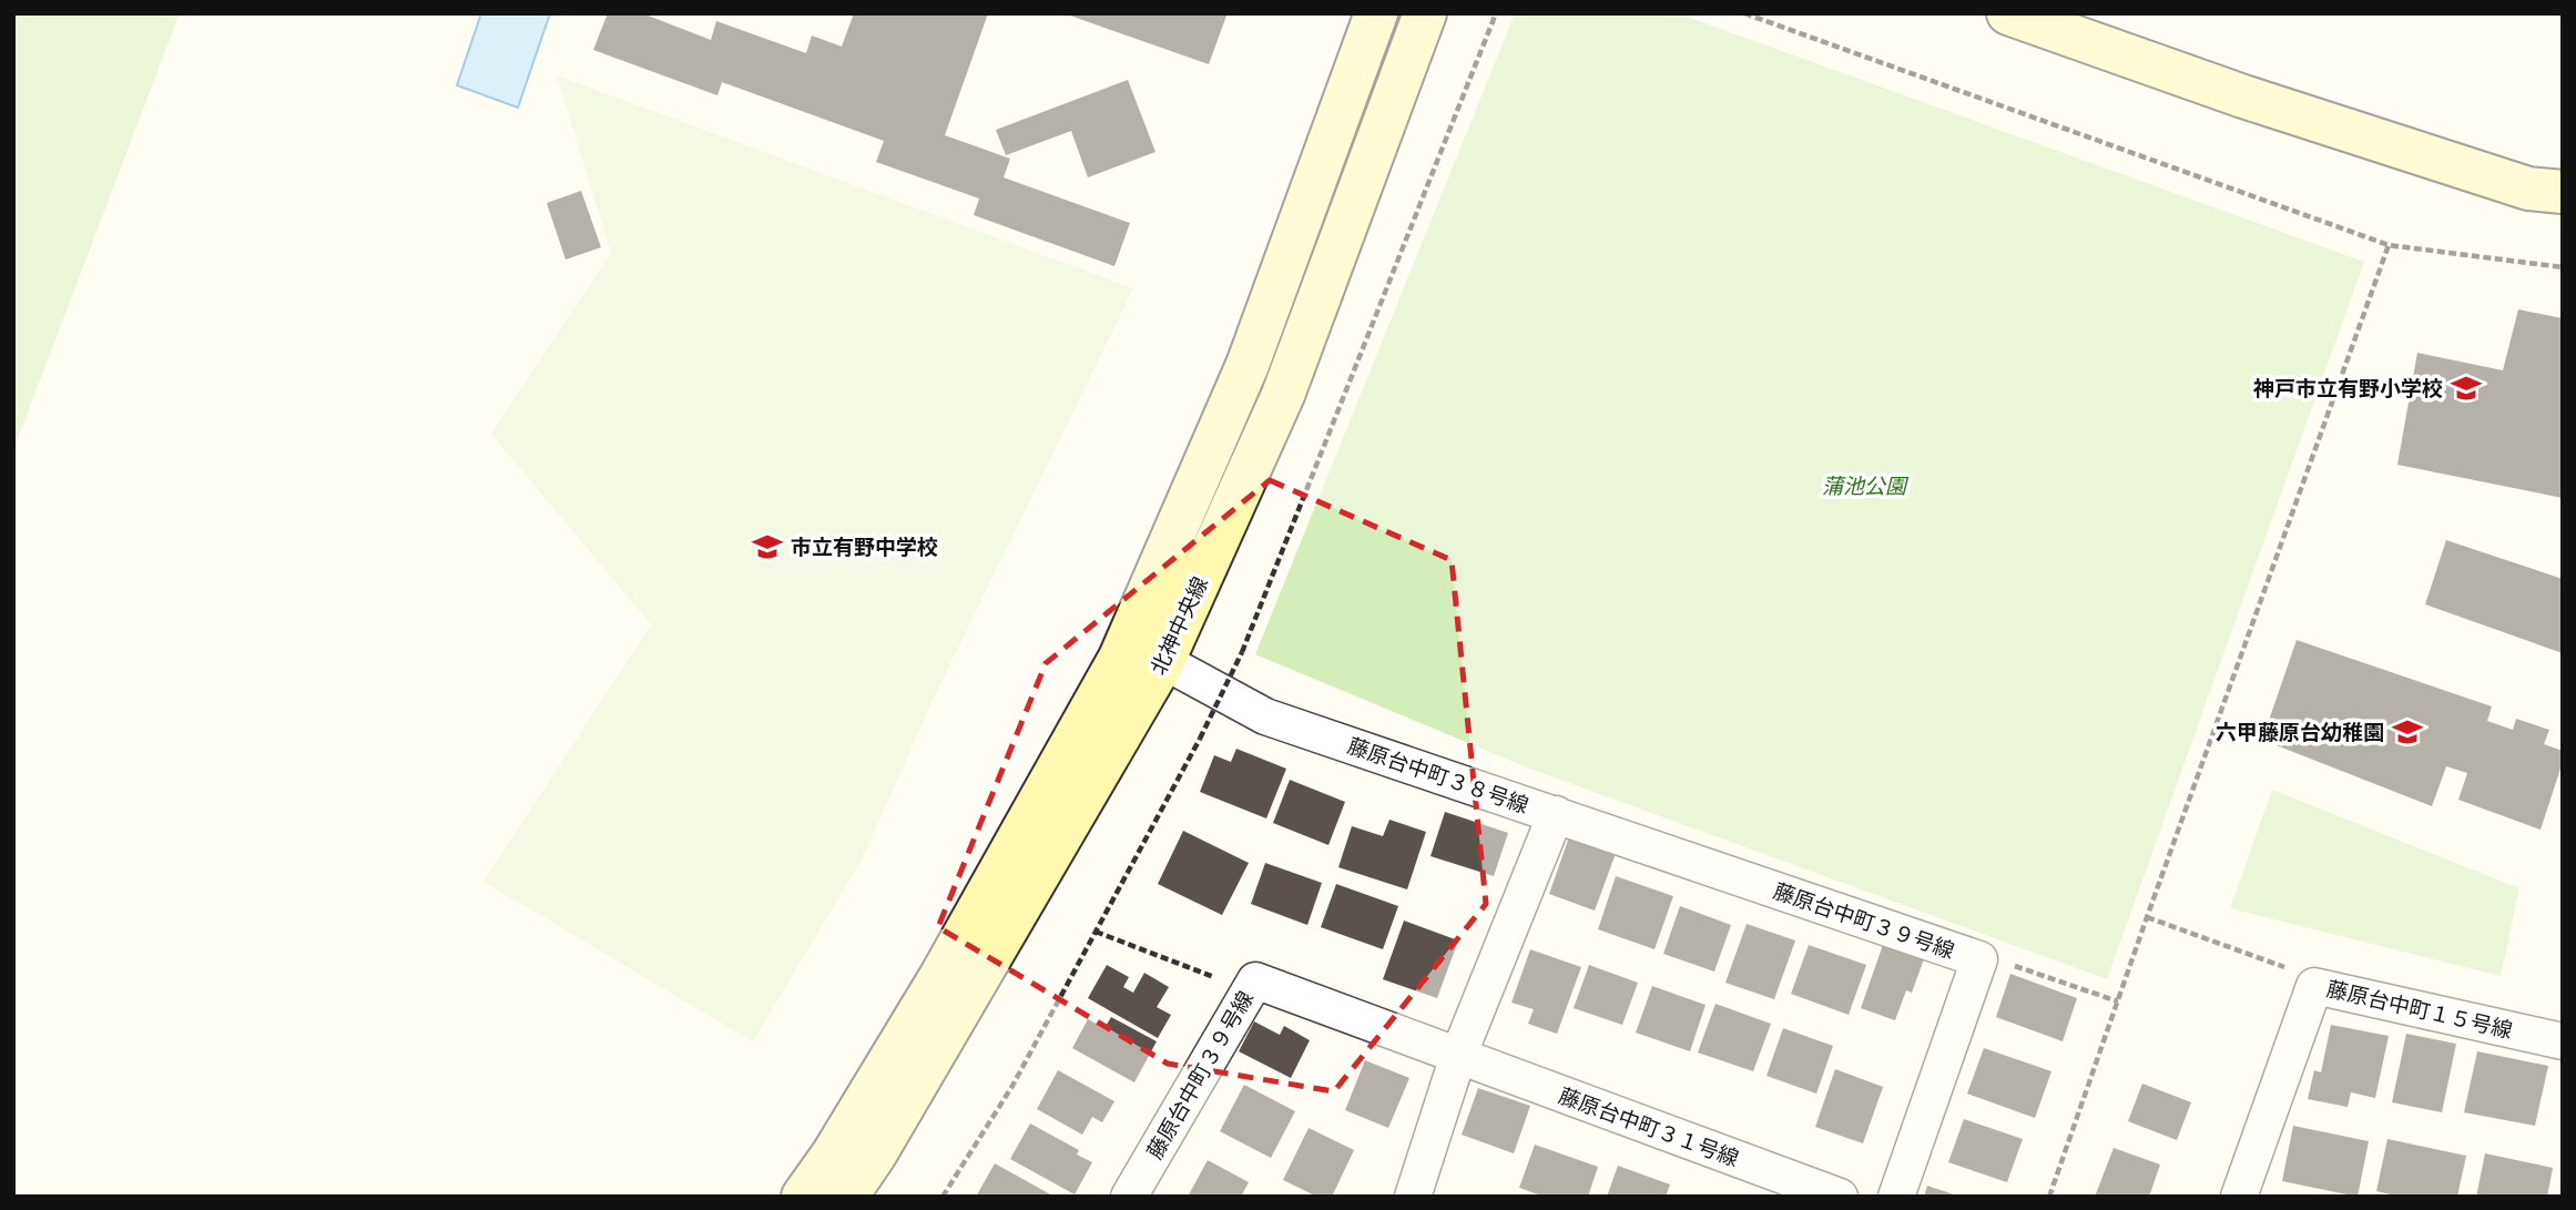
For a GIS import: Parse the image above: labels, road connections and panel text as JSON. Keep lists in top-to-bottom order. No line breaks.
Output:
{"streets":{"street":["北神中央線","藤原台中町３８号線","藤原台中町３９号線","藤原台中町１５号線","藤原台中町３１号線"]},"crossings":[["北神中央線","藤原台中町３８号線"],["藤原台中町３８号線","藤原台中町３９号線"],["藤原台中町３８号線","藤原台中町３１号線"],["藤原台中町３９号線","藤原台中町３１号線"]],"parks":["蒲池公園"],"places":{"school or university":["神戸市立有野小学校","市立有野中学校","六甲藤原台幼稚園"]}}
